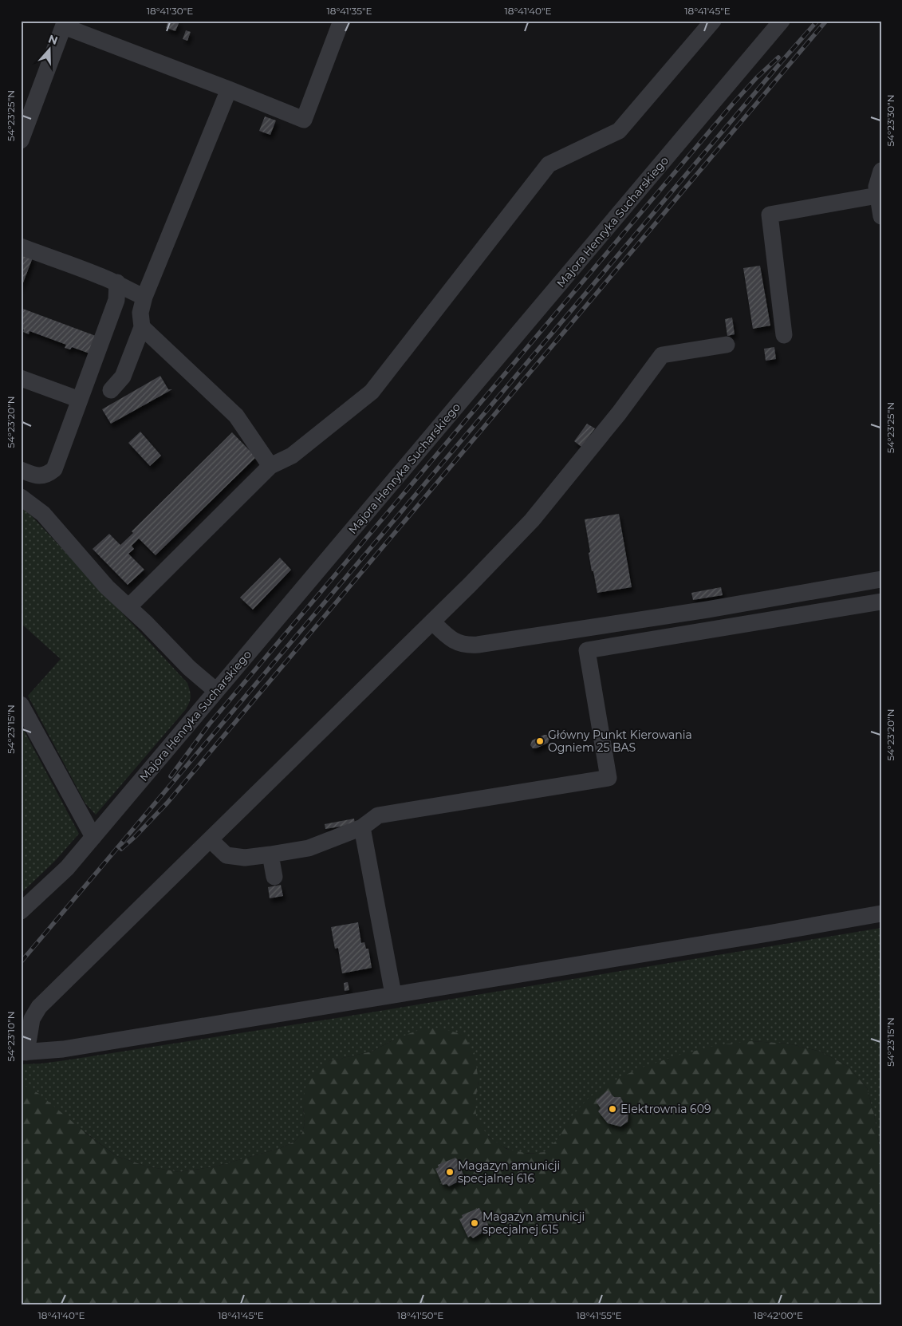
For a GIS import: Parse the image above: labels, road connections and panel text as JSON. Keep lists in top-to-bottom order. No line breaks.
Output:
{"streets":{"street":["Majora Henryka Sucharskiego"]},"places":["Główny Punkt Kierowania Ogniem 25 BAS","Elektrownia 609","Magazyn amunicji specjalnej 616","Magazyn amunicji specjalnej 615"],"north":"top","coordinates":["18°41'30\"E","18°41'35\"E","18°41'40\"E","18°41'45\"E","54°23'25\"N","54°23'30\"N","54°23'20\"N","54°23'15\"N","54°23'10\"N","18°41'50\"E","18°41'55\"E","18°42'00\"E"]}
